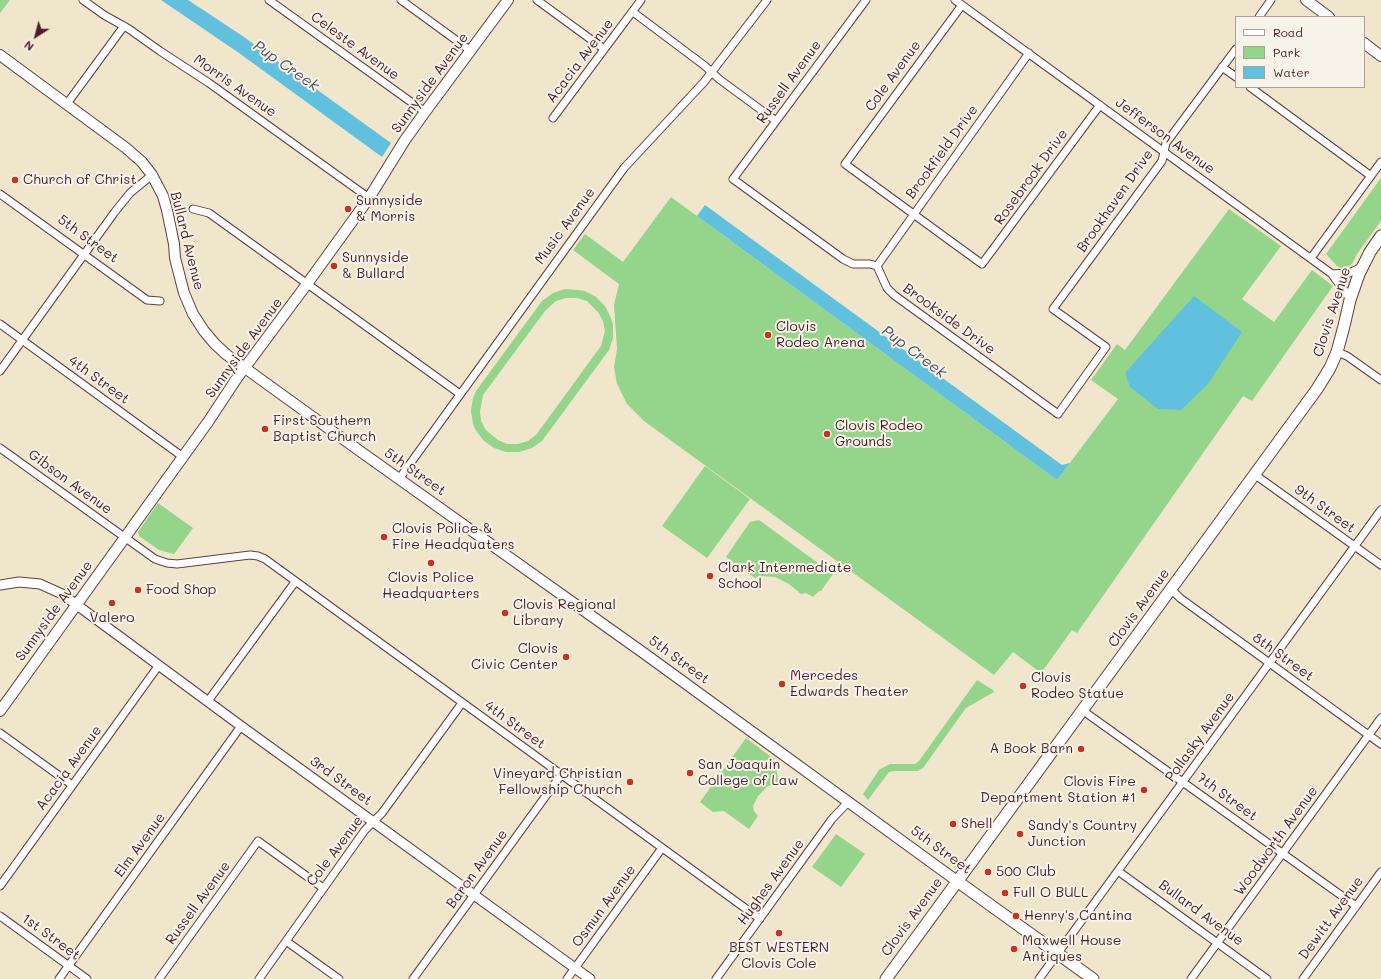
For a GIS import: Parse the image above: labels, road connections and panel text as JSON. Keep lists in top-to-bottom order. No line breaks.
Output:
{"streets":{"main road":["Sunnyside Avenue","5th Street","Bullard Avenue","Clovis Avenue"],"street":["Celeste Avenue","Acacia Avenue","Cole Avenue","Russell Avenue","Morris Avenue","Jefferson Avenue","Brookfield Drive","Rosebrook Drive","Brookhaven Drive","Music Avenue","Brookside Drive","4th Street","Gibson Avenue","9th Street","8th Street","Pollasky Avenue","3rd Street","7th Street","Woodworth Avenue","Elm Avenue","Baron Avenue","Hughes Avenue","Osmun Avenue","Dewitt Avenue","1st Street"]},"crossings":[["Celeste Avenue","Sunnyside Avenue"],["Acacia Avenue","3rd Street"],["Cole Avenue","Russell Avenue"],["Cole Avenue","Jefferson Avenue"],["Cole Avenue","Brookfield Drive"],["Cole Avenue","Rosebrook Drive"],["Cole Avenue","4th Street"],["Cole Avenue","3rd Street"],["Russell Avenue","Brookfield Drive"],["Russell Avenue","Brookside Drive"],["Sunnyside Avenue","Morris Avenue"],["Sunnyside Avenue","5th Street"],["Sunnyside Avenue","Bullard Avenue"],["Sunnyside Avenue","4th Street"],["Sunnyside Avenue","Gibson Avenue"],["Sunnyside Avenue","3rd Street"],["Jefferson Avenue","Brookfield Drive"],["Jefferson Avenue","Rosebrook Drive"],["Jefferson Avenue","Brookhaven Drive"],["Jefferson Avenue","Clovis Avenue"],["Brookfield Drive","Rosebrook Drive"],["Brookfield Drive","Brookside Drive"],["Brookhaven Drive","Brookside Drive"],["Music Avenue","5th Street"],["Music Avenue","Bullard Avenue"],["5th Street","Bullard Avenue"],["5th Street","Clovis Avenue"],["5th Street","Pollasky Avenue"],["5th Street","Hughes Avenue"],["Bullard Avenue","Pollasky Avenue"],["Bullard Avenue","Woodworth Avenue"],["Clovis Avenue","9th Street"],["Clovis Avenue","8th Street"],["Clovis Avenue","7th Street"],["4th Street","Gibson Avenue"],["4th Street","Baron Avenue"],["4th Street","Hughes Avenue"],["4th Street","Osmun Avenue"],["9th Street","Pollasky Avenue"],["8th Street","Pollasky Avenue"],["8th Street","Woodworth Avenue"],["Pollasky Avenue","7th Street"],["3rd Street","Elm Avenue"],["3rd Street","Baron Avenue"],["3rd Street","Osmun Avenue"],["7th Street","Woodworth Avenue"],["7th Street","Dewitt Avenue"],["Elm Avenue","1st Street"]],"water":["Pup Creek"],"places":["Church of Christ","Sunnyside & Morris","Sunnyside & Bullard","Clovis Rodeo Arena","First Southern Baptist Church","Clovis Rodeo Grounds","Clovis Police & Fire Headquaters","Clovis Police Headquarters","Clark Intermediate School","Food Shop","Valero","Clovis Regional Library","Clovis Civic Center","Mercedes Edwards Theater","Clovis Rodeo Statue","A Book Barn","San Joaquin College of Law","Vineyard Christian Fellowship Church","Clovis Fire Department Station #1","Shell","Sandy's Country Junction","500 Club","Full O BULL","Henry's Cantina","BEST WESTERN Clovis Cole","Maxwell House Antiques"],"legend":["Road","Park","Water"],"north":"bottom left"}
